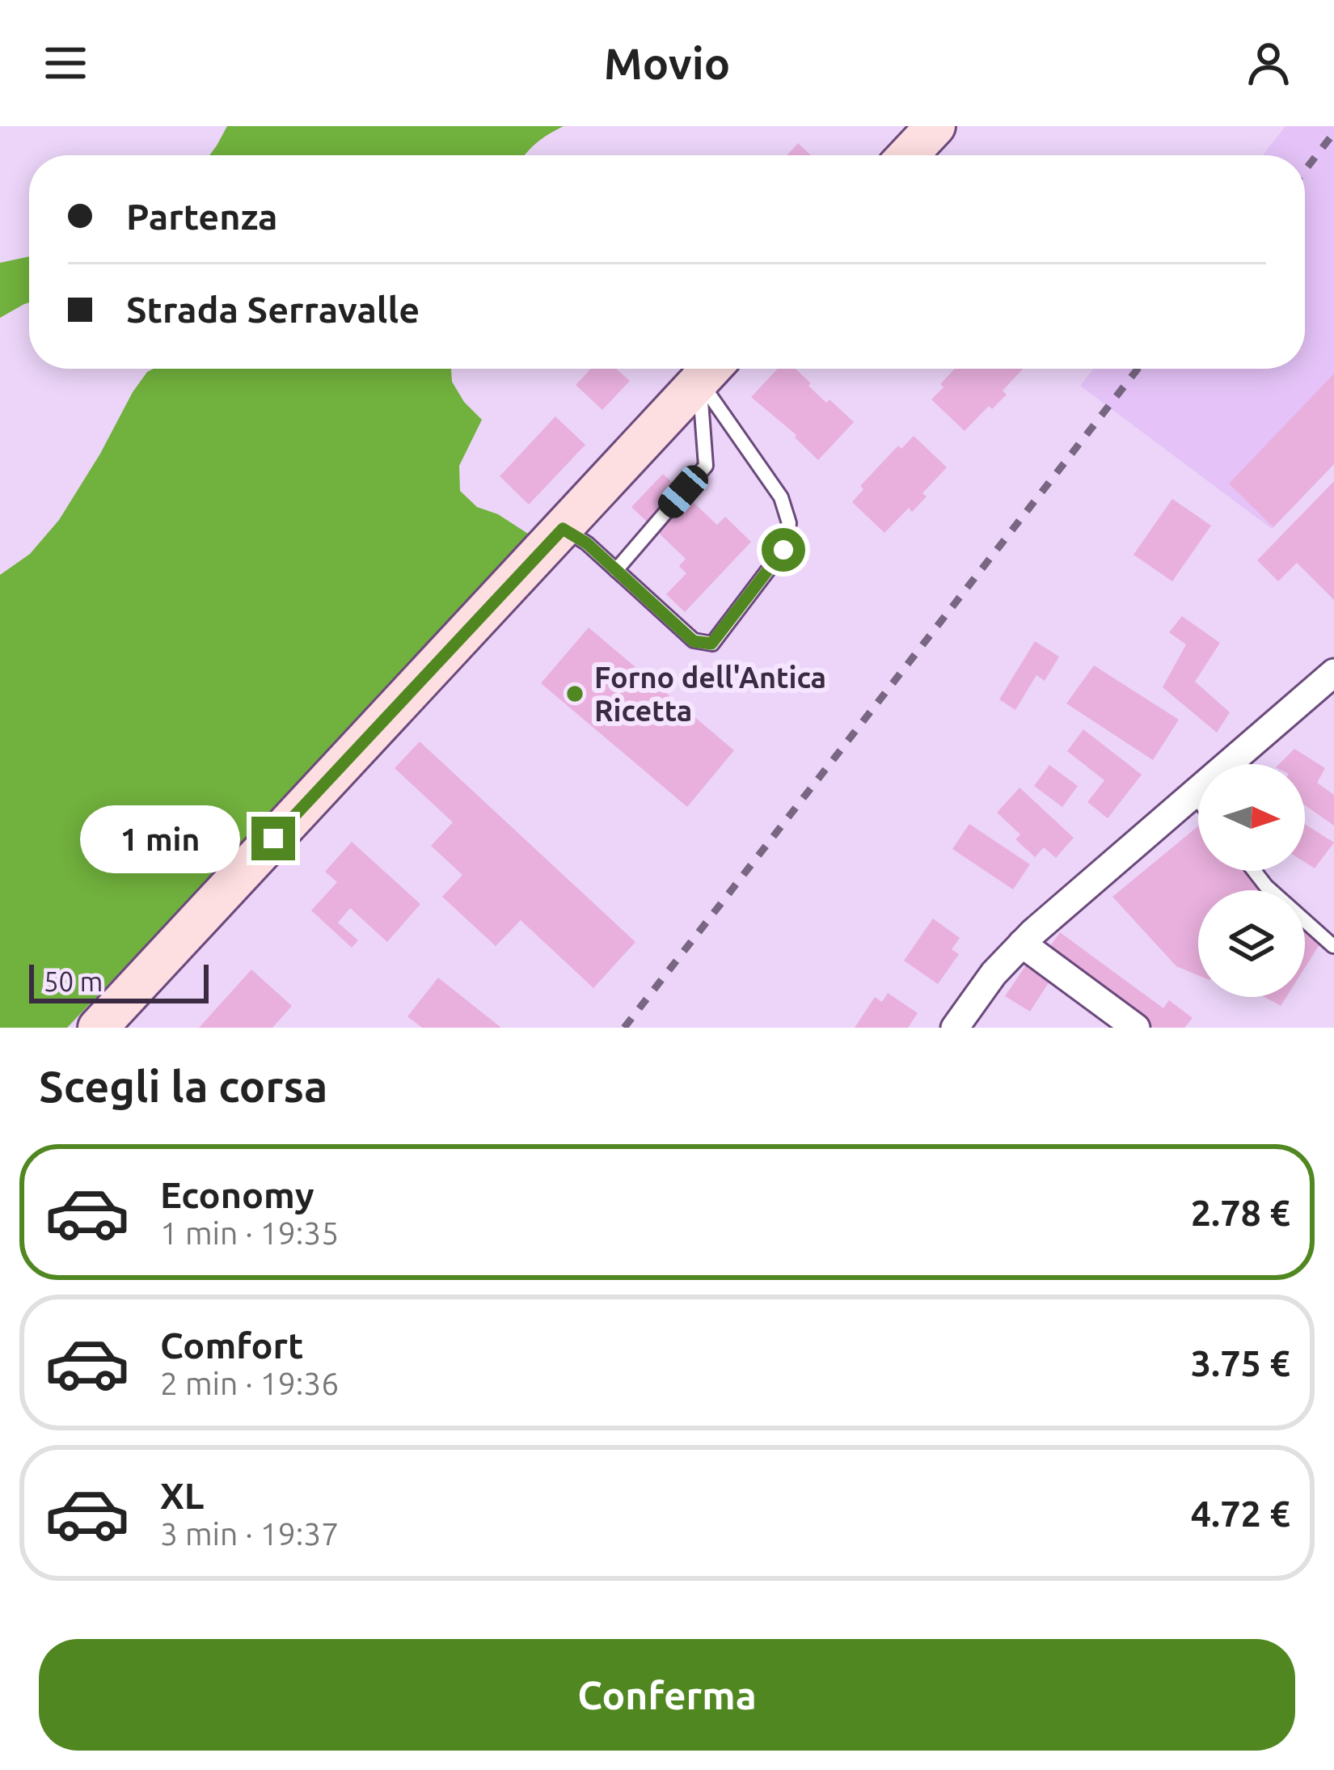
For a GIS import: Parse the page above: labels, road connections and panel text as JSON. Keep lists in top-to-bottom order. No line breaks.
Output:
{"places":["Forno dell'Antica Ricetta"],"scale_bar":"50 m","north":"right","page":{"header":"Movio","banner":["Partenza","Strada Serravalle"],"bubble":"1 min","scale":"50 m","heading":"Scegli la corsa","list":[{"name":"Economy","note":"1 min · 19:35","value":"2.78 €"},{"name":"Comfort","note":"2 min · 19:36","value":"3.75 €"},{"name":"XL","note":"3 min · 19:37","value":"4.72 €"}],"buttons":"Conferma"}}
